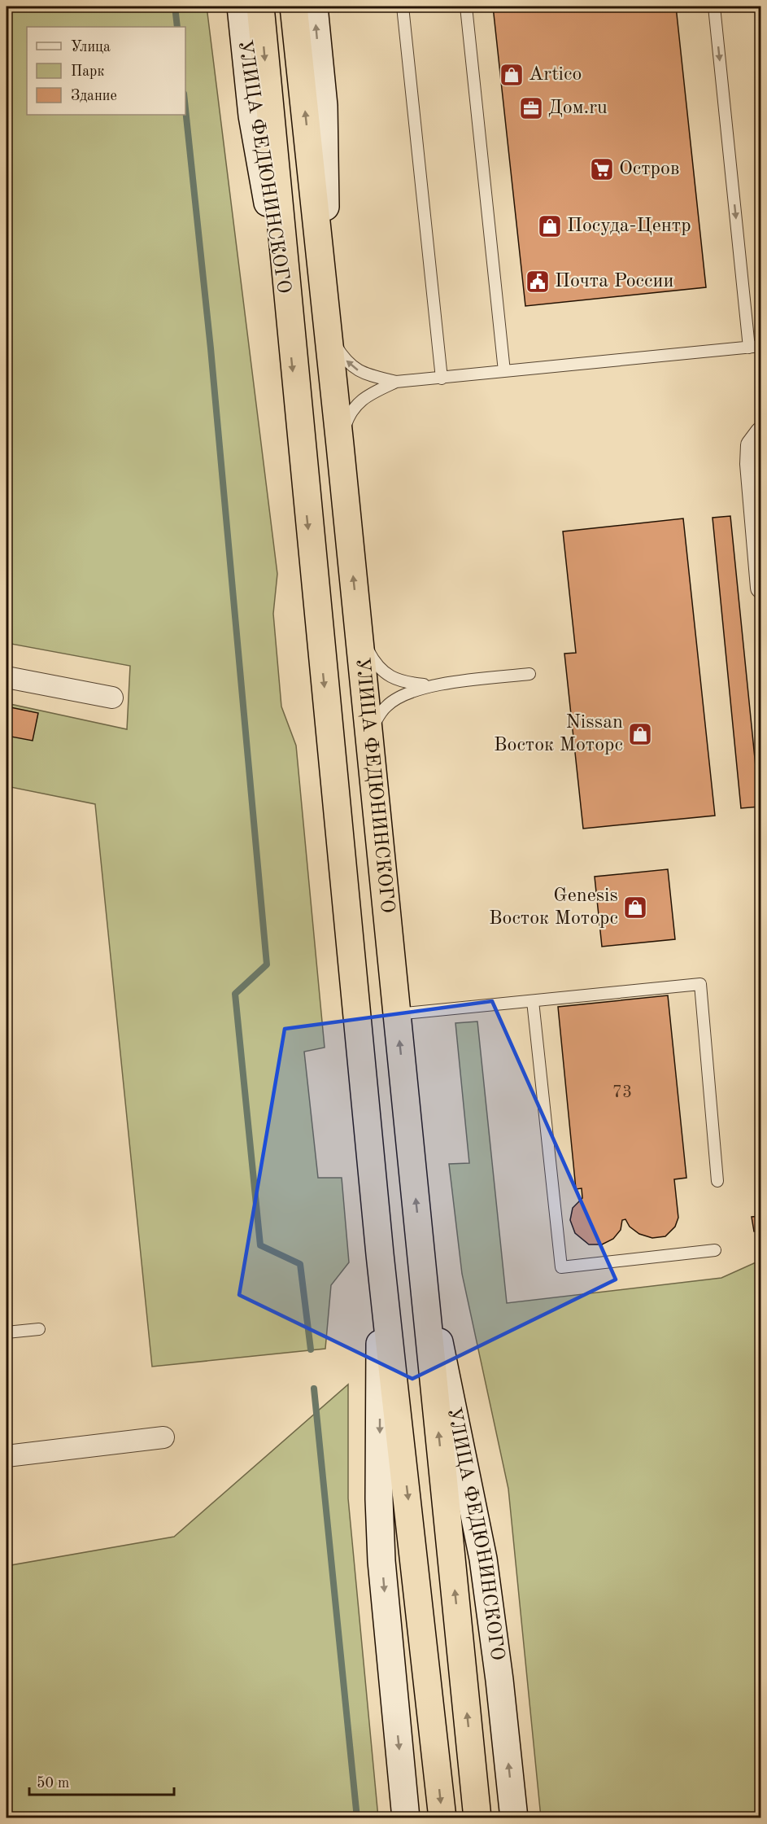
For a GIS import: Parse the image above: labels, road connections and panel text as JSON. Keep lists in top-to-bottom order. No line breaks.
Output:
{"streets":{"highway":["УЛИЦА ФЕДЮНИНСКОГО"]},"places":{"shop":["Artico","Посуда-Центр","Nissan Восток Моторс","Genesis Восток Моторс"],"office":["Дом.ru"],"supermarket":["Остров"],"public building":["Почта России"]},"house_numbers":["73"],"legend":["Улица","Парк","Здание"],"scale_bar":"50 m"}
